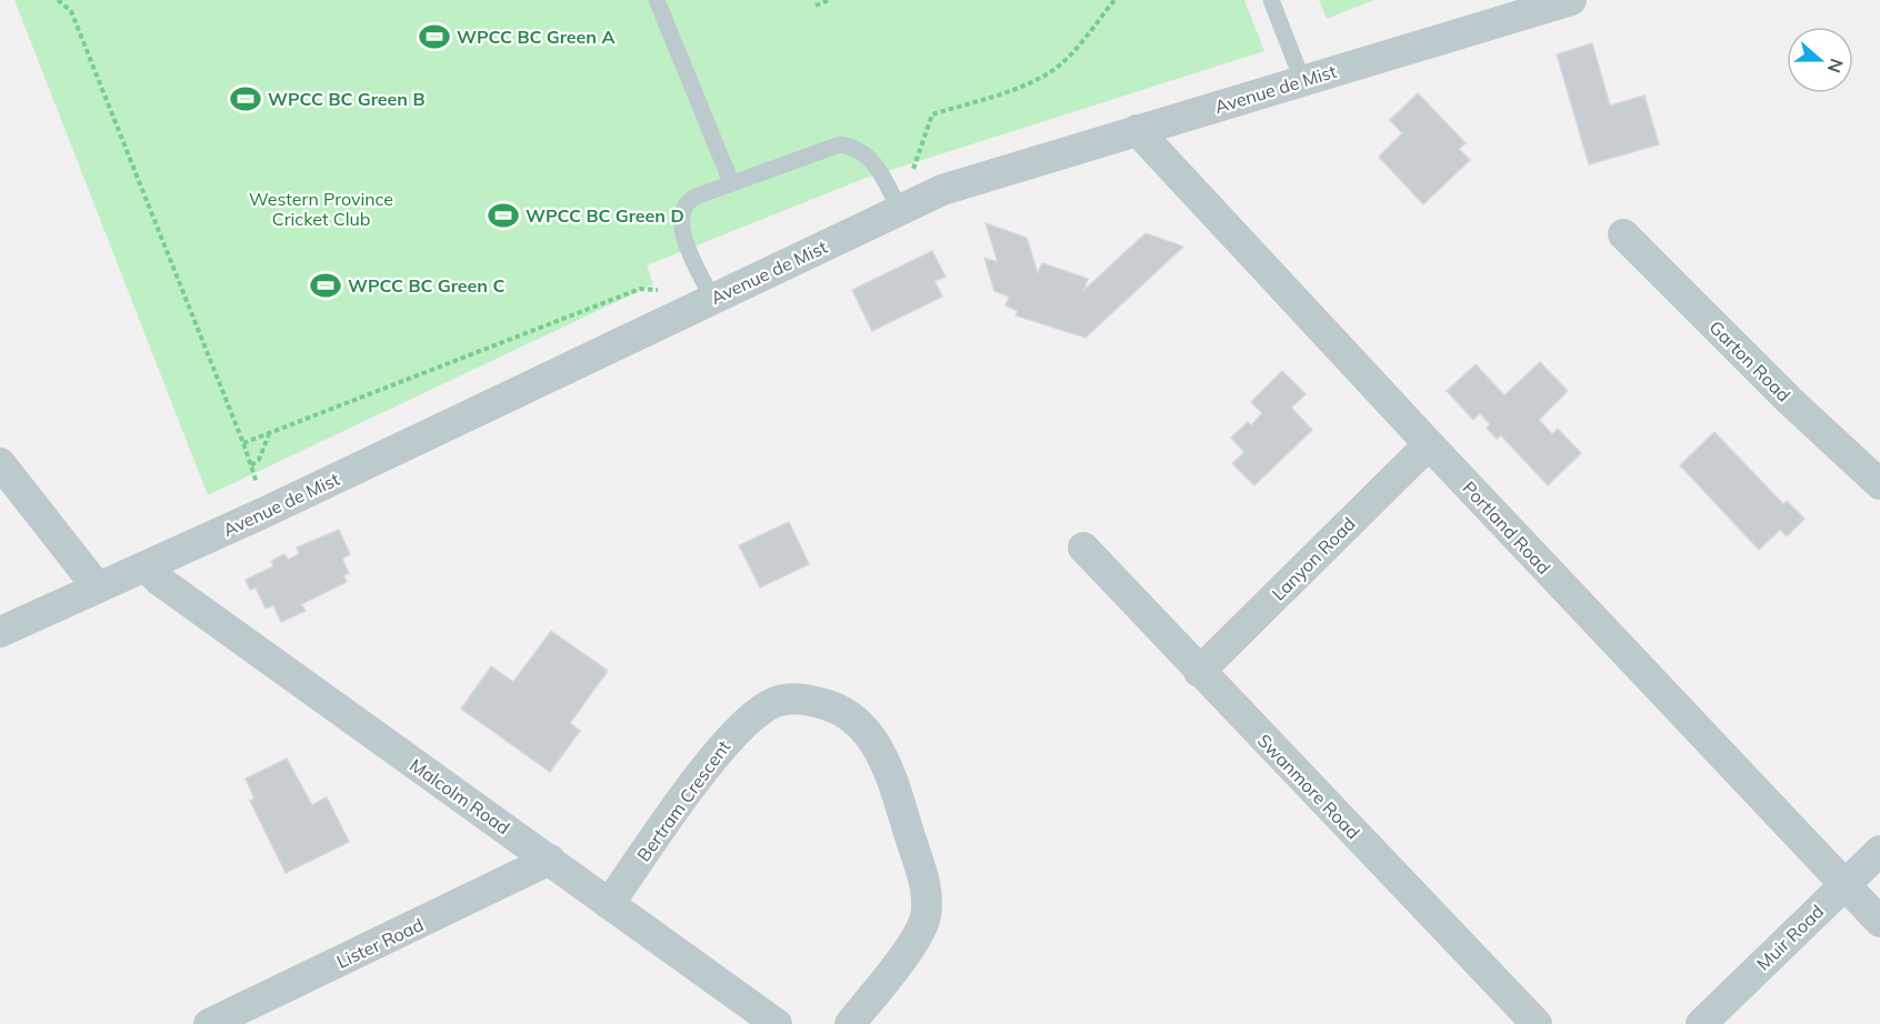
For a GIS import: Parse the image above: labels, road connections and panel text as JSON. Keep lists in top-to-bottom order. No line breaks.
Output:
{"streets":{"street":["Avenue de Mist","Garton Road","Portland Road","Lanyon Road","Swanmore Road","Malcolm Road","Bertram Crescent","Muir Road","Lister Road"]},"crossings":[["Avenue de Mist","Portland Road"],["Avenue de Mist","Malcolm Road"],["Portland Road","Lanyon Road"],["Portland Road","Muir Road"],["Lanyon Road","Swanmore Road"],["Malcolm Road","Bertram Crescent"],["Malcolm Road","Lister Road"]],"parks":["Western Province Cricket Club"],"places":{"sports":["WPCC BC Green A","WPCC BC Green B","WPCC BC Green D","WPCC BC Green C"]},"north":"right"}
